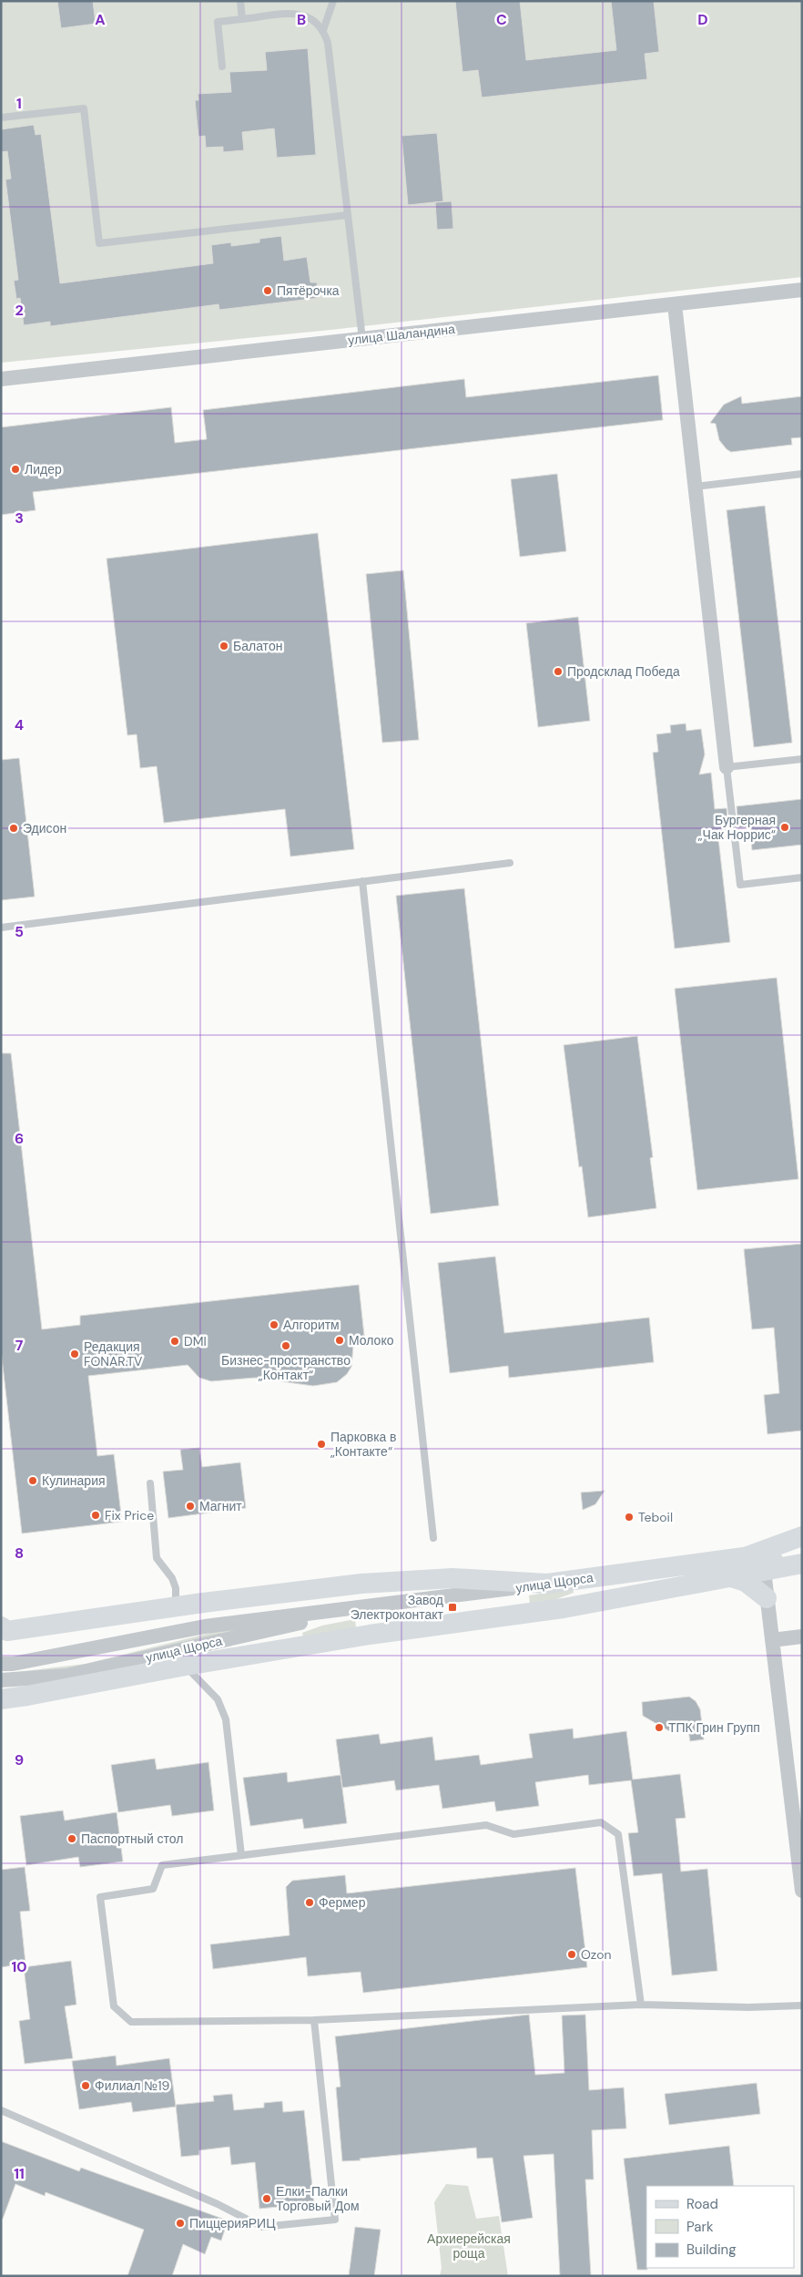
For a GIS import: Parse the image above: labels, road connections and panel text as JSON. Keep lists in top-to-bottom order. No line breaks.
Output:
{"streets":{"main road":["улица Щорса"],"street":["улица Шаландина"]},"parks":["Архиерейская роща"],"places":{"other":["Пятёрочка","Лидер","Балатон","Продсклад Победа","Бургерная „Чак Норрис“","Эдисон","Алгоритм","Молоко","DMI","Бизнес-пространство „Контакт“","Редакция FONAR.TV","Парковка в „Контакте“","Кулинария","Магнит","Fix Price","Teboil","ТПК Грин Групп","Паспортный стол","Фермер","Ozon","Филиал №19","Елки-Палки Торговый Дом","ПиццерияРИЦ"],"transit":["Завод Электроконтакт"]},"legend":["Road","Park","Building"],"grid":{"columns":["A","B","C","D"],"rows":["1","2","3","4","5","6","7","8","9","10","11"]}}
